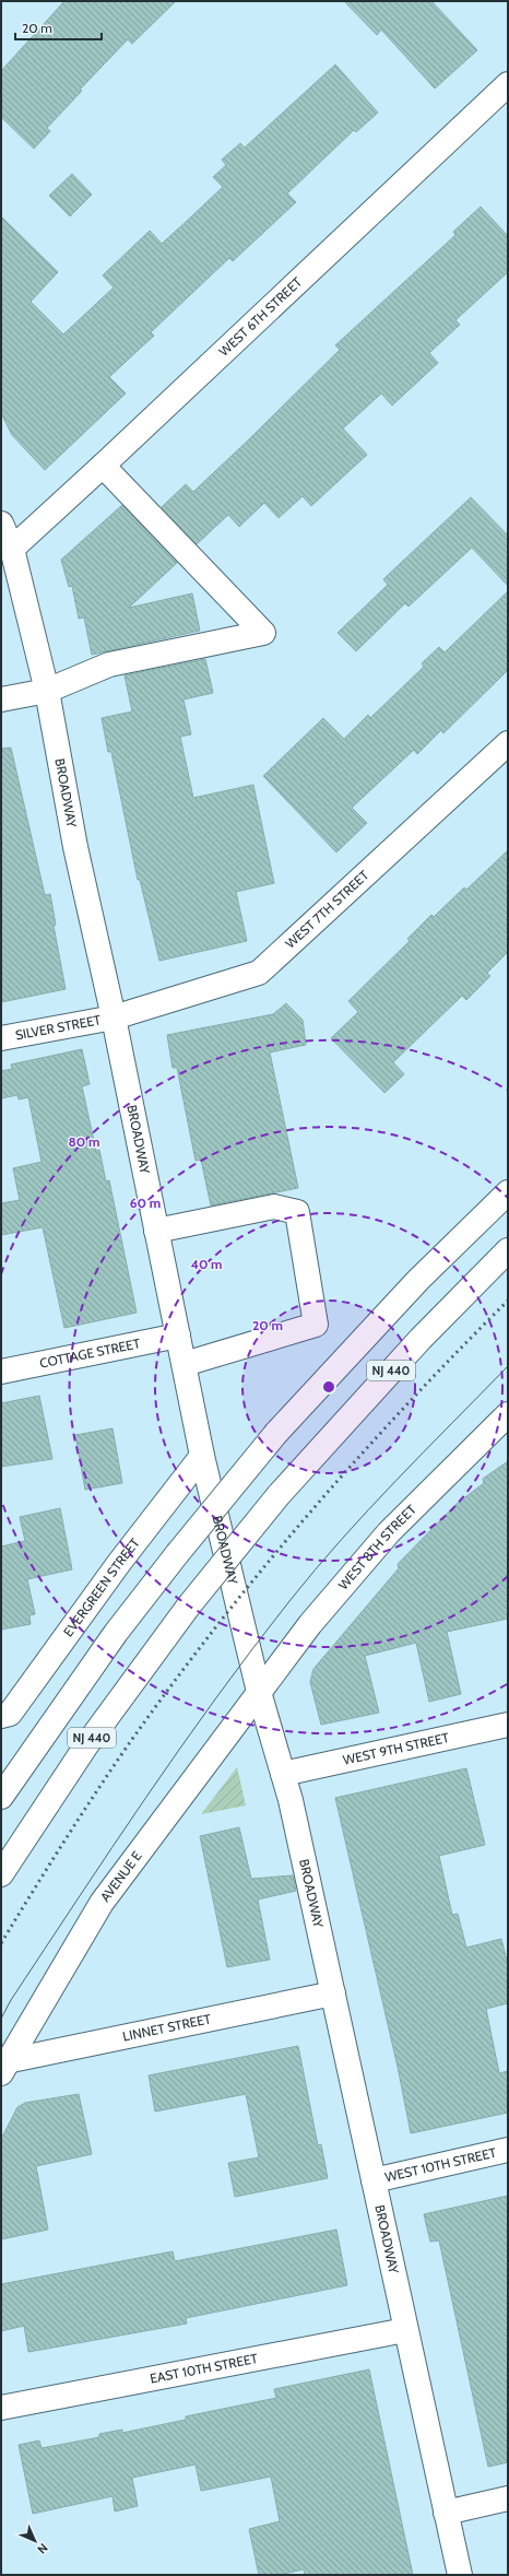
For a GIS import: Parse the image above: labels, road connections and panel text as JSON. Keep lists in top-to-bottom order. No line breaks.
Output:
{"streets":{"main road":["WEST 6TH STREET","BROADWAY","WEST 7TH STREET","SILVER STREET","COTTAGE STREET","NJ 440","WEST 8TH STREET","EVERGREEN STREET","WEST 9TH STREET","AVENUE E","LINNET STREET","WEST 10TH STREET","EAST 10TH STREET"]},"crossings":[["WEST 6TH STREET","BROADWAY"],["BROADWAY","WEST 7TH STREET"],["BROADWAY","SILVER STREET"],["BROADWAY","COTTAGE STREET"],["BROADWAY","WEST 8TH STREET"],["BROADWAY","EVERGREEN STREET"],["BROADWAY","WEST 9TH STREET"],["BROADWAY","AVENUE E"],["BROADWAY","LINNET STREET"],["BROADWAY","WEST 10TH STREET"],["BROADWAY","EAST 10TH STREET"],["WEST 7TH STREET","SILVER STREET"],["WEST 8TH STREET","AVENUE E"],["AVENUE E","LINNET STREET"]],"scale_bar":"20 m","north":"bottom right","rings":["80 m","60 m","40 m","20 m"]}
